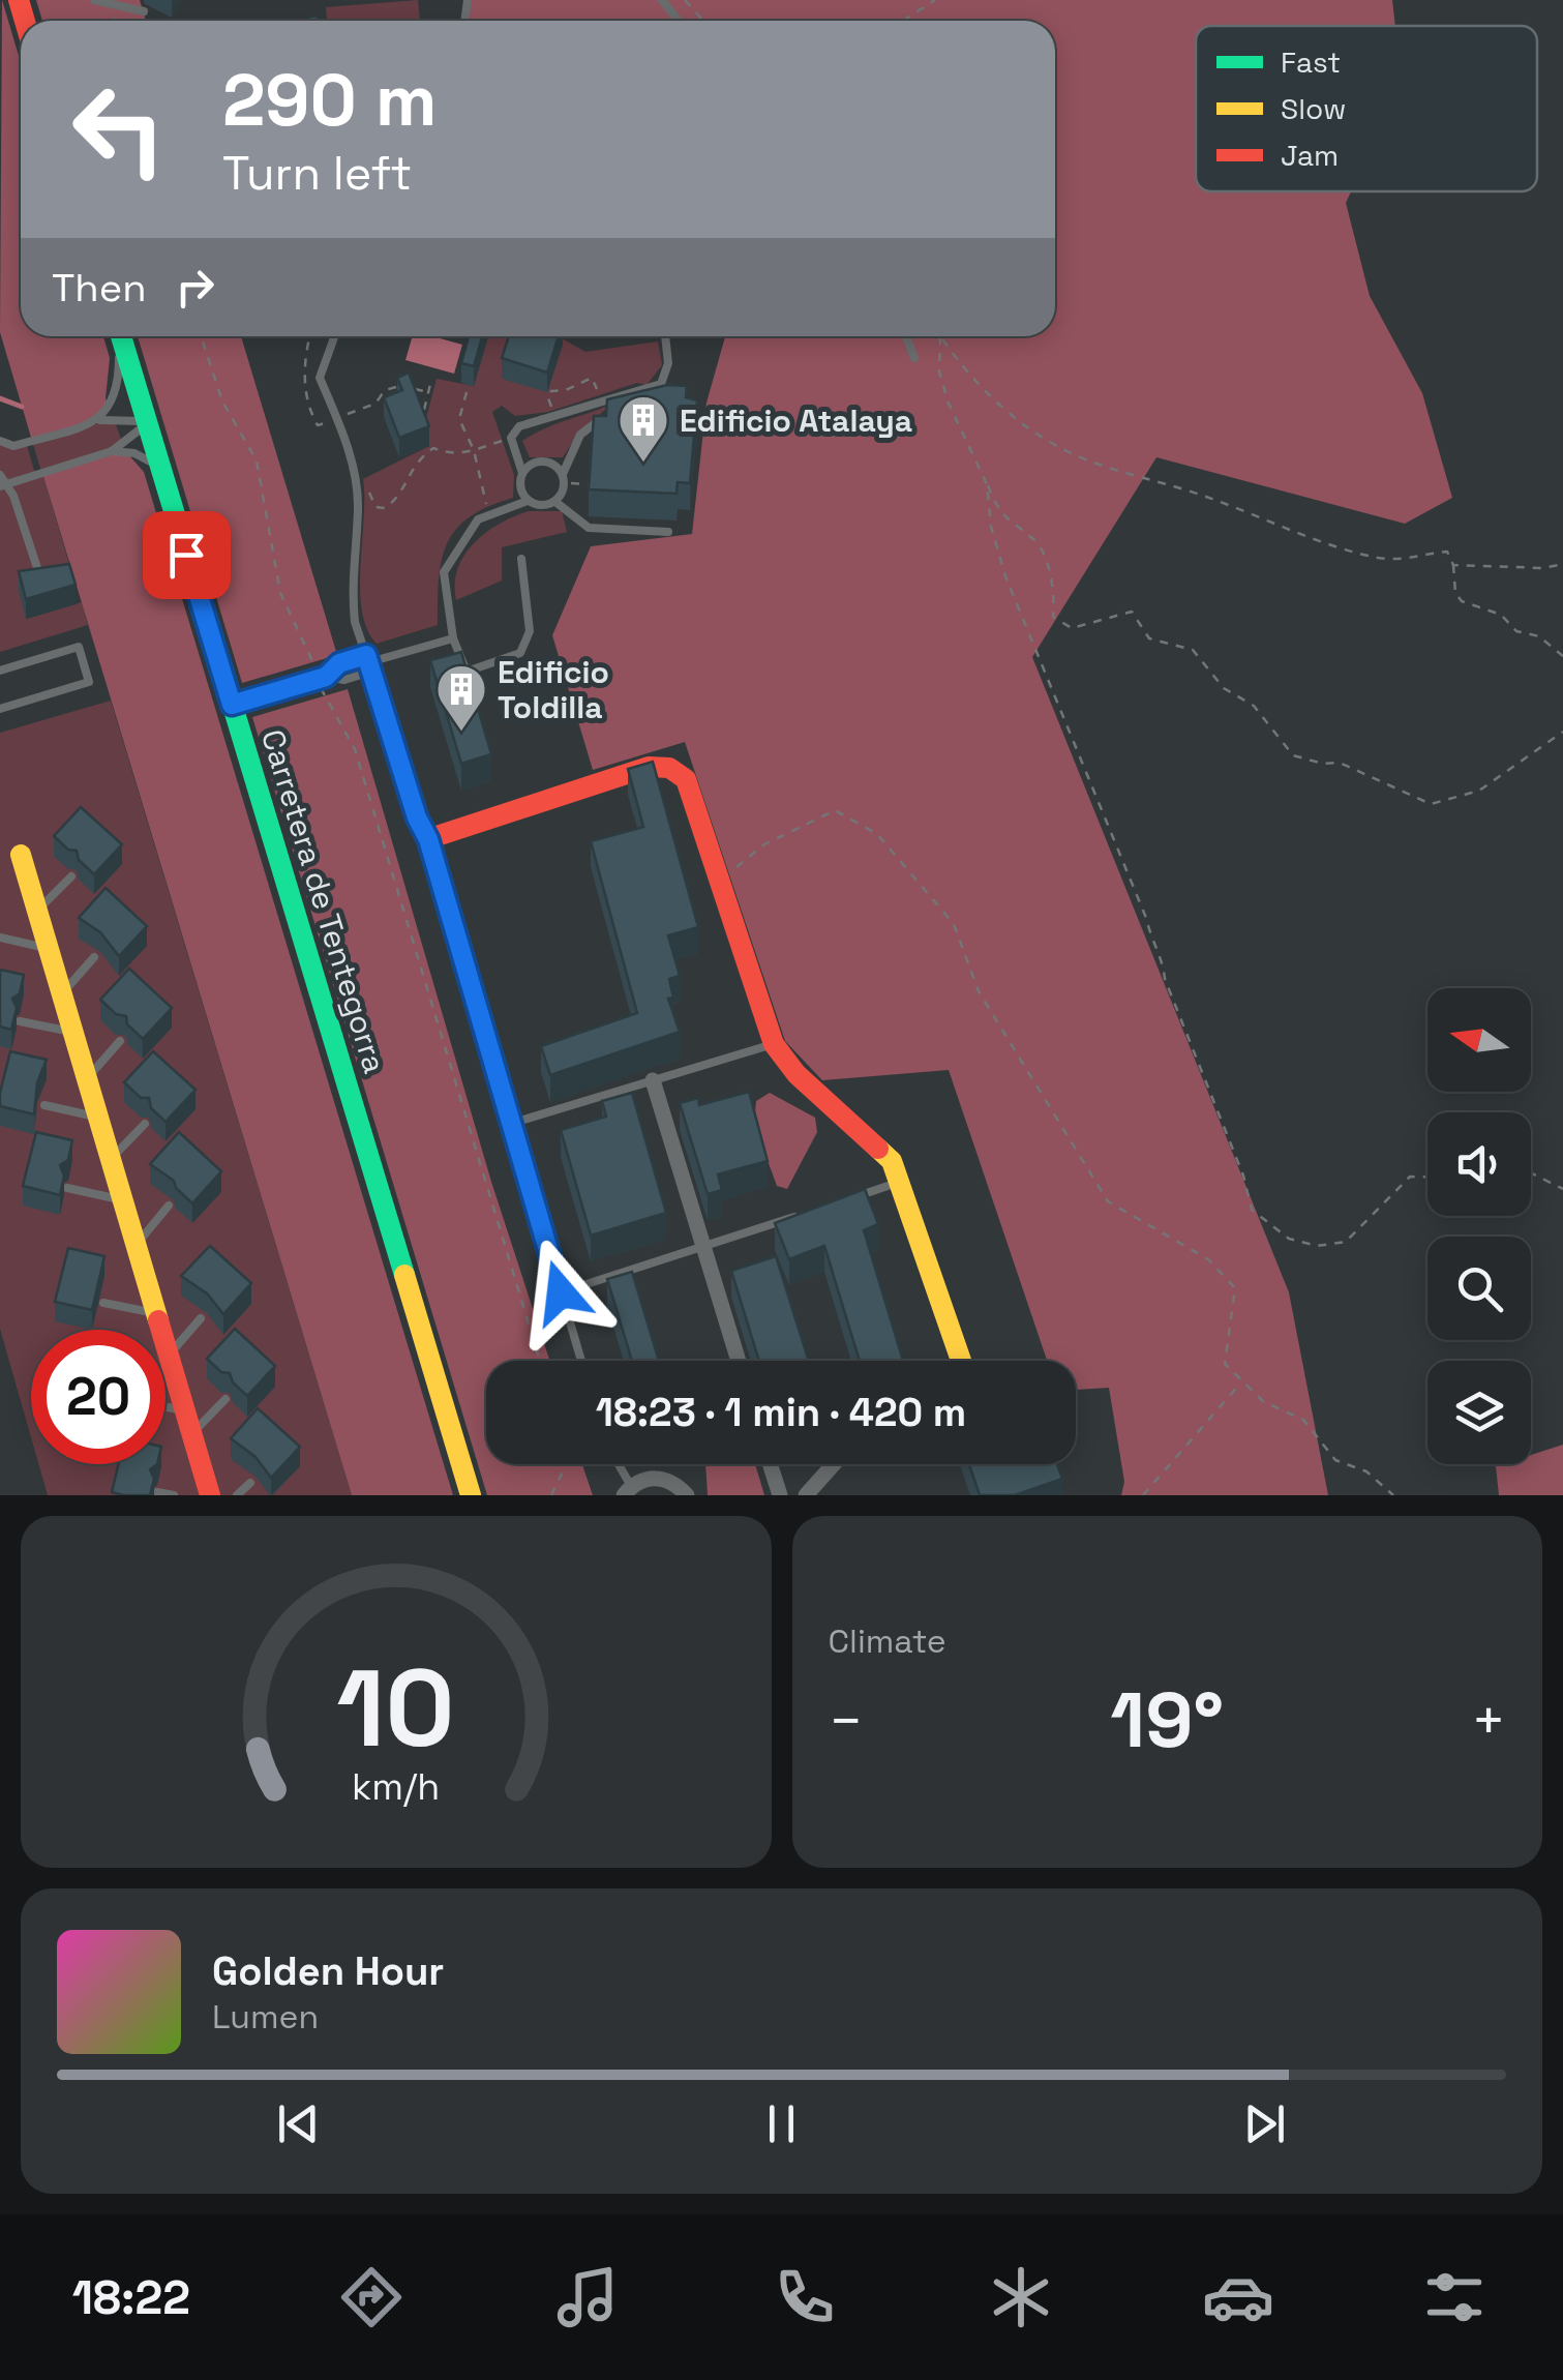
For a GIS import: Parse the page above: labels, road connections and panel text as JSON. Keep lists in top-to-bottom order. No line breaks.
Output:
{"streets":{"street":["Carretera de Tentegorra"]},"places":{"building":["Edificio Atalaya","Edificio Toldilla"]},"legend":["Fast","Slow","Jam"],"north":"left","page":{"turn":["290 m","Turn left"],"then":"Then","limit":"20","trip":"18:23 · 1 min · 420 m","tile":"Climate","heat":["−","19°","+"],"song":["Golden Hour","Lumen"],"tabs":"18:22","gauge":["10","km/h"]}}
